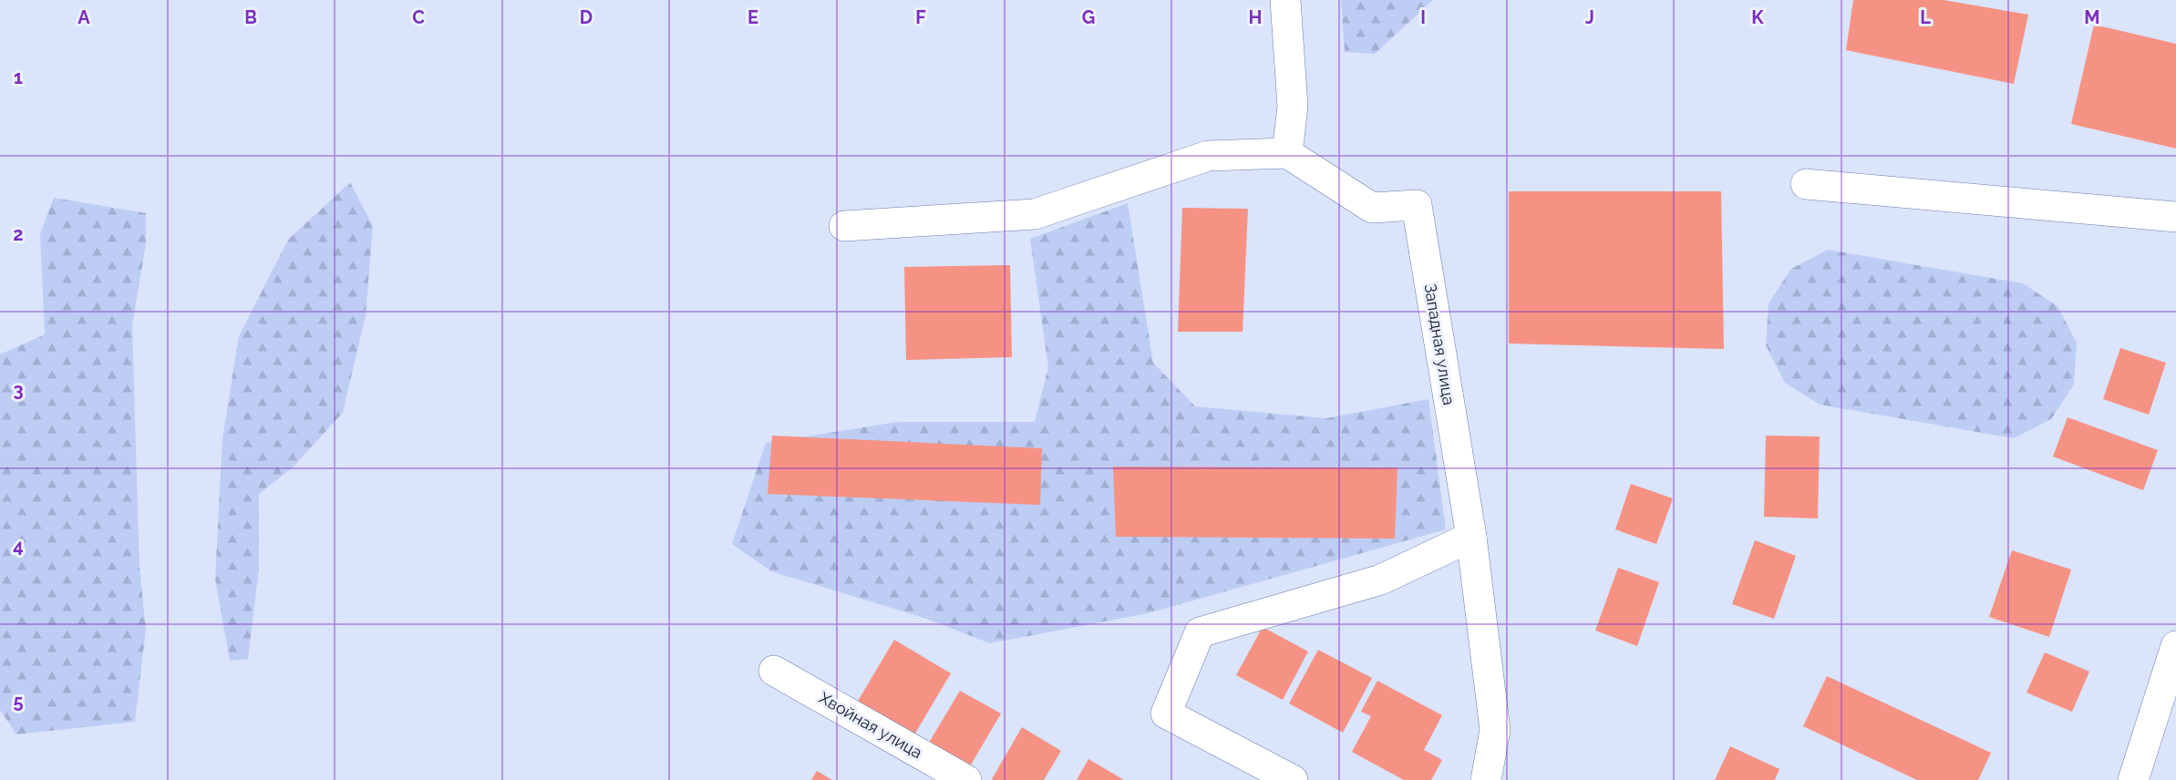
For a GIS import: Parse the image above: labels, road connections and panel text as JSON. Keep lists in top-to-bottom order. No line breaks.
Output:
{"streets":{"street":["Западная улица","Хвойная улица"]},"grid":{"columns":["A","B","C","D","E","F","G","H","I","J","K","L","M"],"rows":["1","2","3","4","5"]}}
